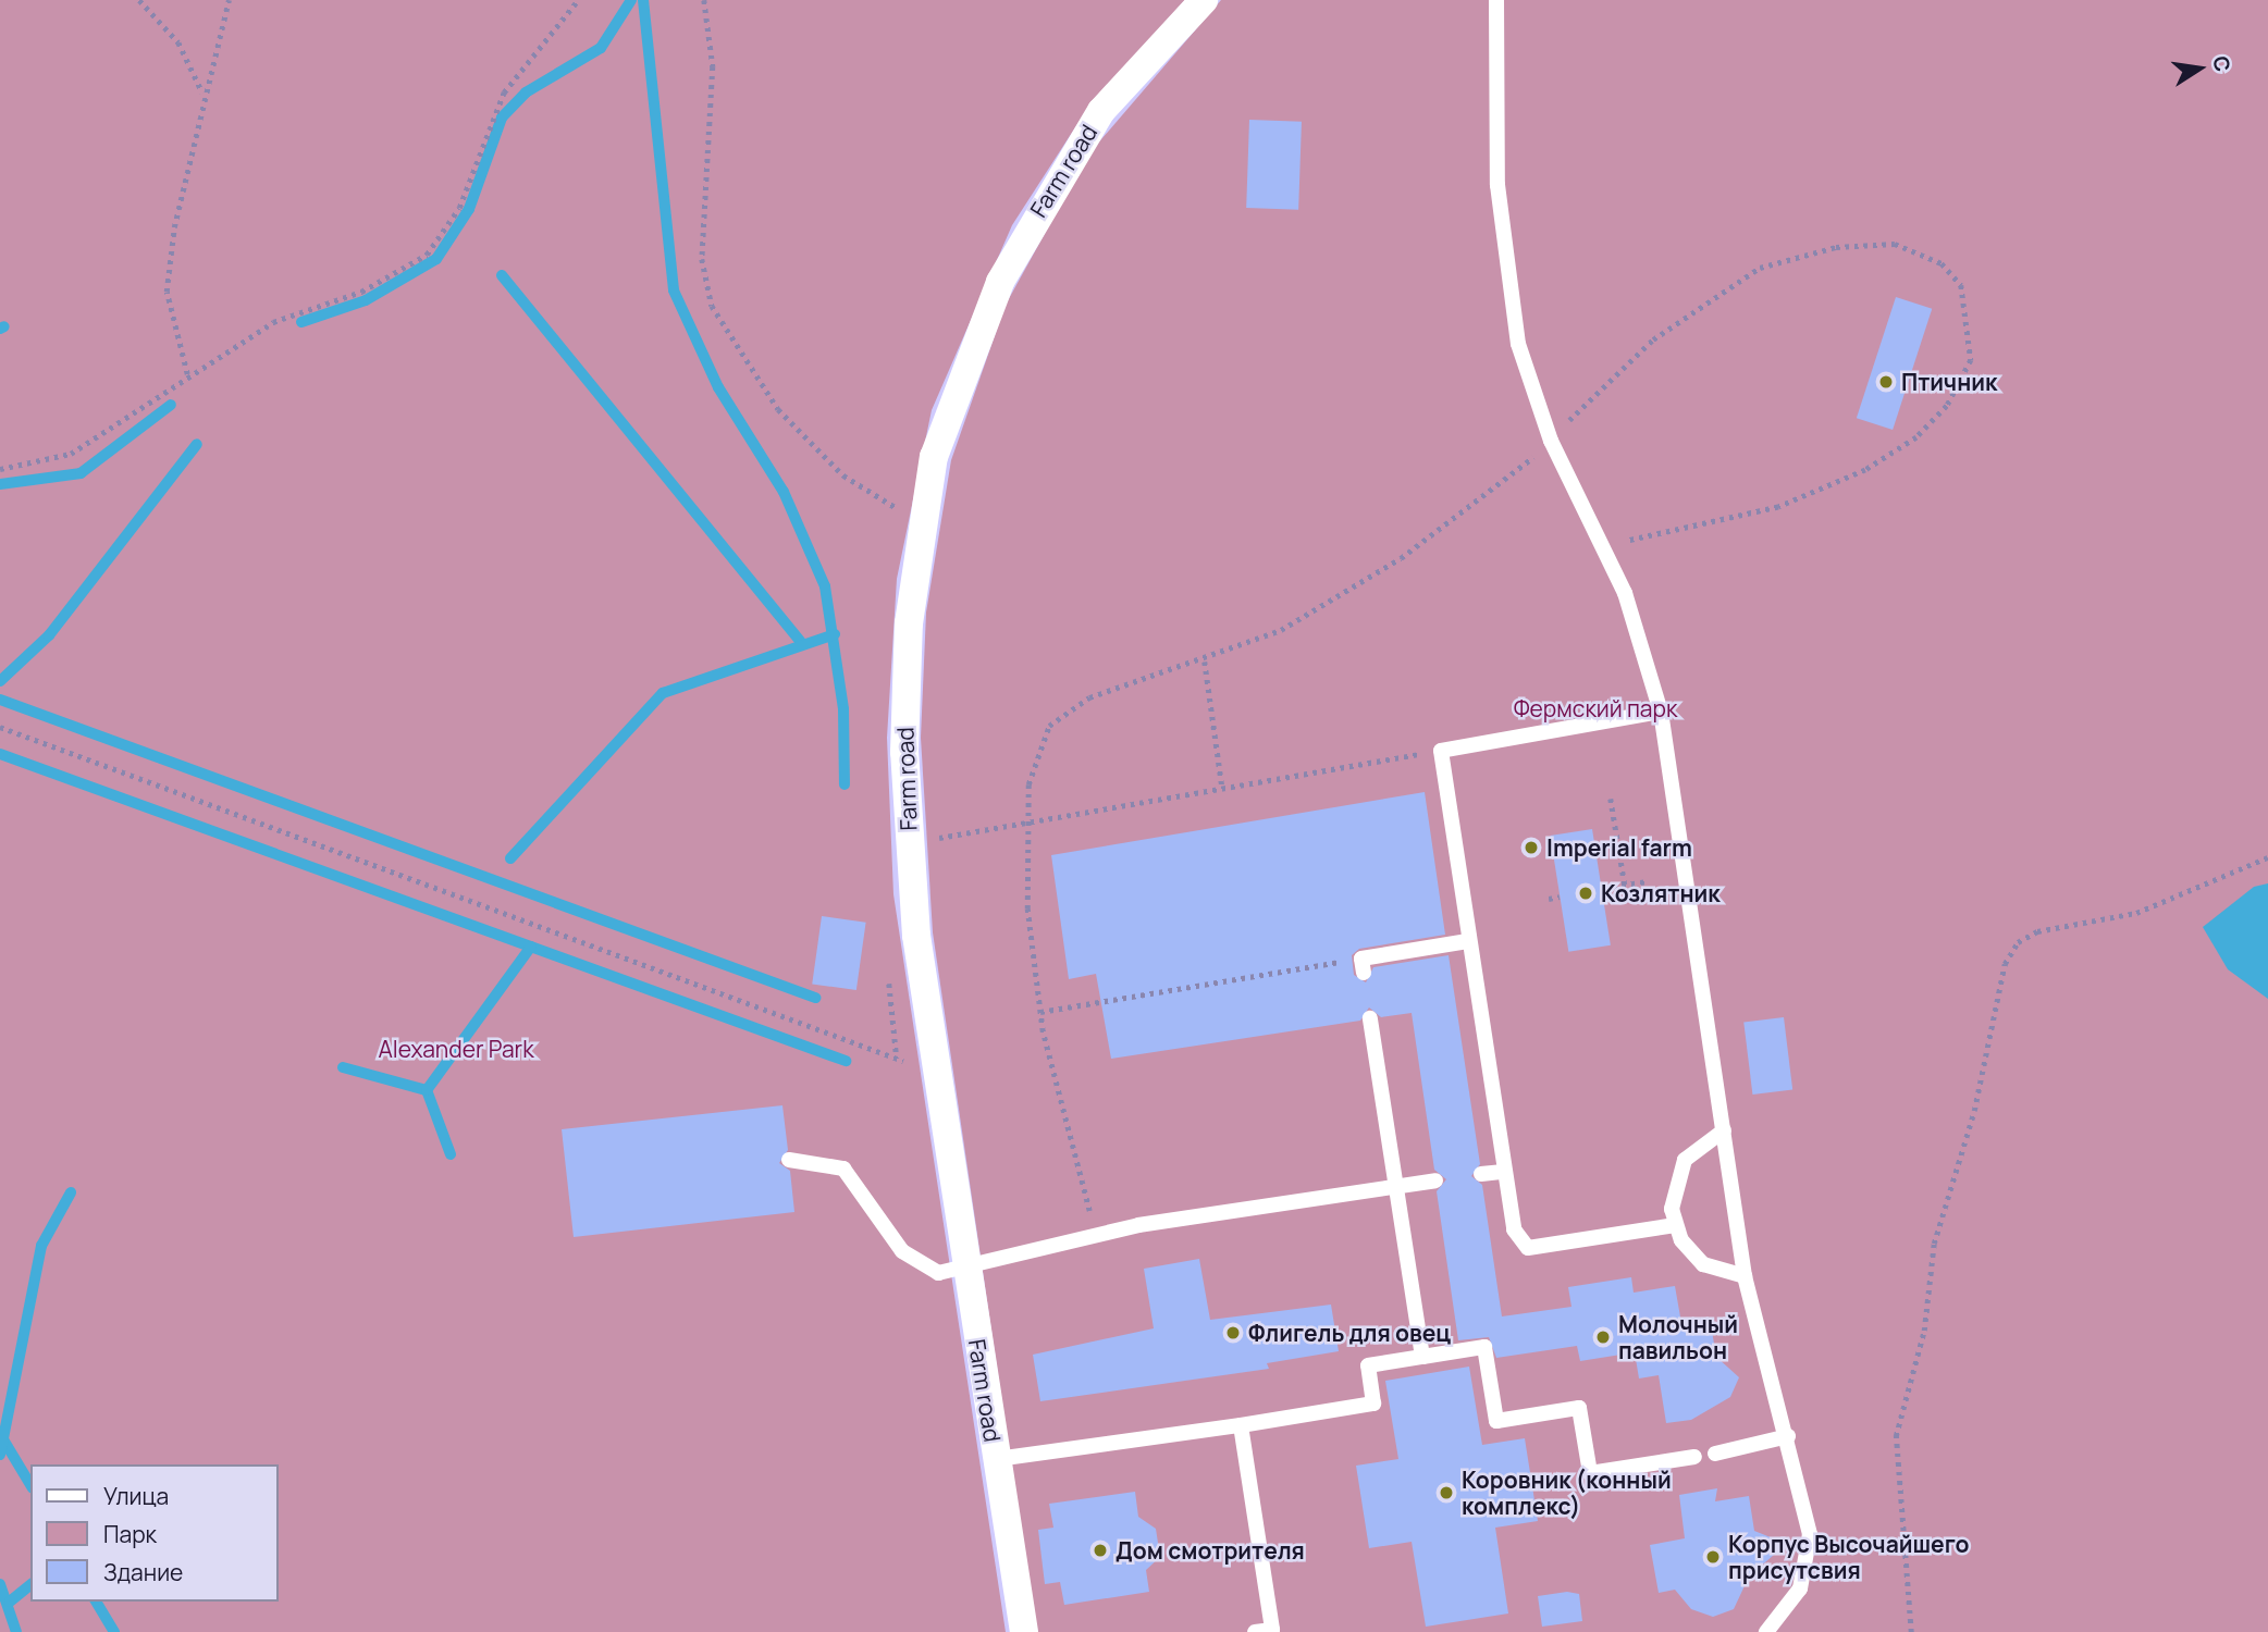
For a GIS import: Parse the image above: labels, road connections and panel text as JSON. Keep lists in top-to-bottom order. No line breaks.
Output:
{"streets":{"street":["Farm road"]},"parks":["Фермский парк","Alexander Park"],"places":["Птичник","Imperial farm","Козлятник","Флигель для овец","Молочный павильон","Коровник (конный комплекс)","Дом смотрителя","Корпус Высочайшего присутсвия"],"legend":["Улица","Парк","Здание"],"north":"right"}
